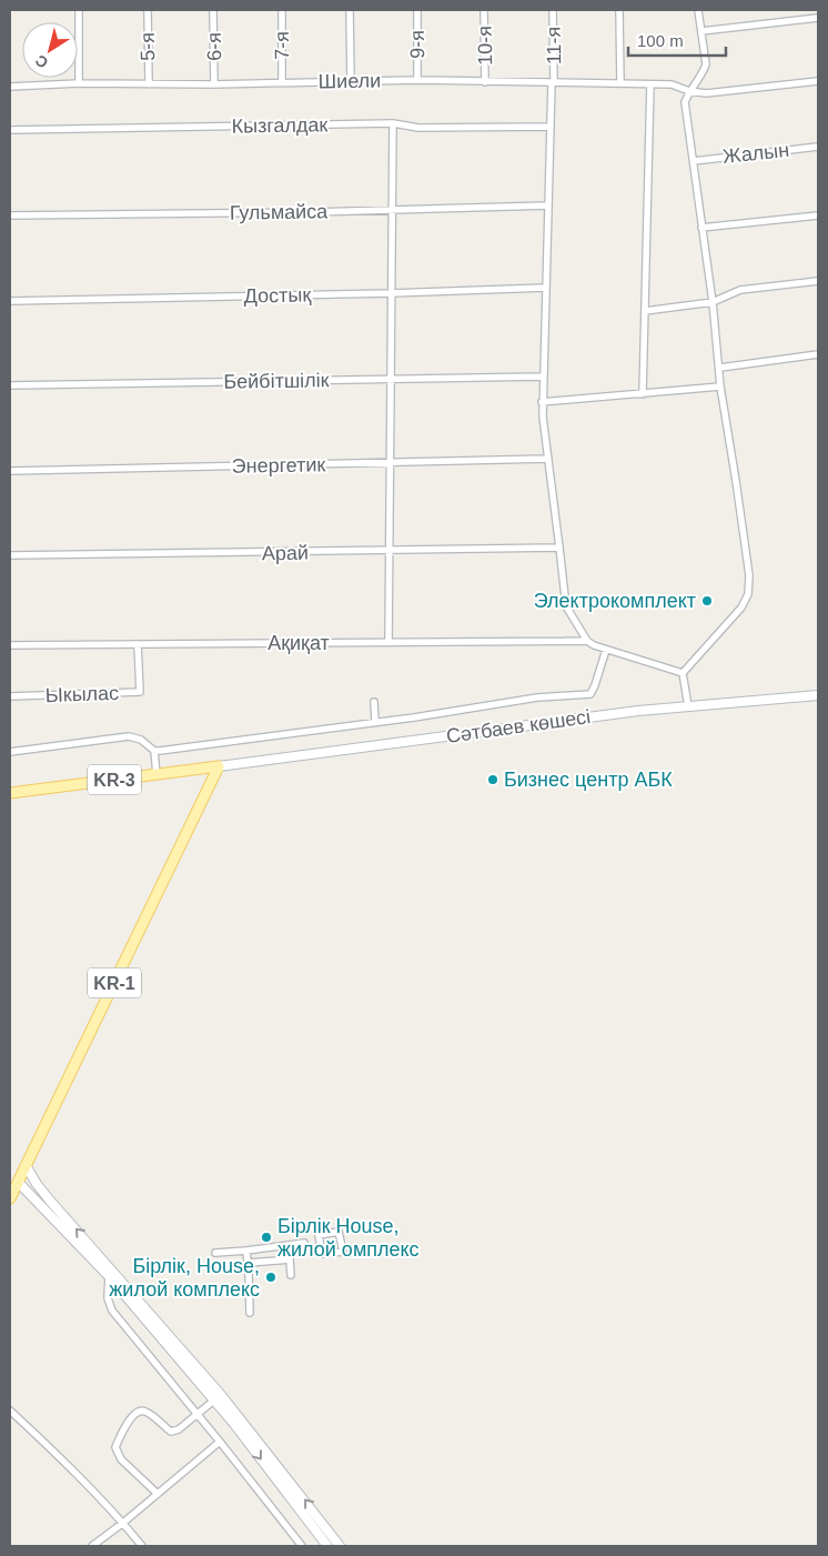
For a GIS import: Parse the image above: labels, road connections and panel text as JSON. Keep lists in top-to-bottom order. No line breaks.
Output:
{"streets":{"main road":["Сәтбаев көшесі","KR-3","KR-1"],"street":["9-я","7-я","10-я","11-я","5-я","6-я","Шиели","Кызгалдак","Жалын","Гульмайса","Достық","Бейбітшілік","Энергетик","Арай","Ақиқат","Ыкылас"]},"crossings":[["9-я","Шиели"],["7-я","Шиели"],["10-я","Шиели"],["11-я","Шиели"],["11-я","Кызгалдак"],["11-я","Гульмайса"],["11-я","Достық"],["11-я","Бейбітшілік"],["11-я","Энергетик"],["11-я","Арай"],["11-я","Ақиқат"],["5-я","Шиели"],["6-я","Шиели"],["Ақиқат","Ыкылас"],["Сәтбаев көшесі","KR-3"],["Сәтбаев көшесі","KR-1"],["KR-3","KR-1"]],"places":["Электрокомплект","Бизнес центр АБК","Бірлік House, жилой омплекс","Бірлік, House, жилой комплекс"],"scale_bar":"100 m","north":"bottom left"}
